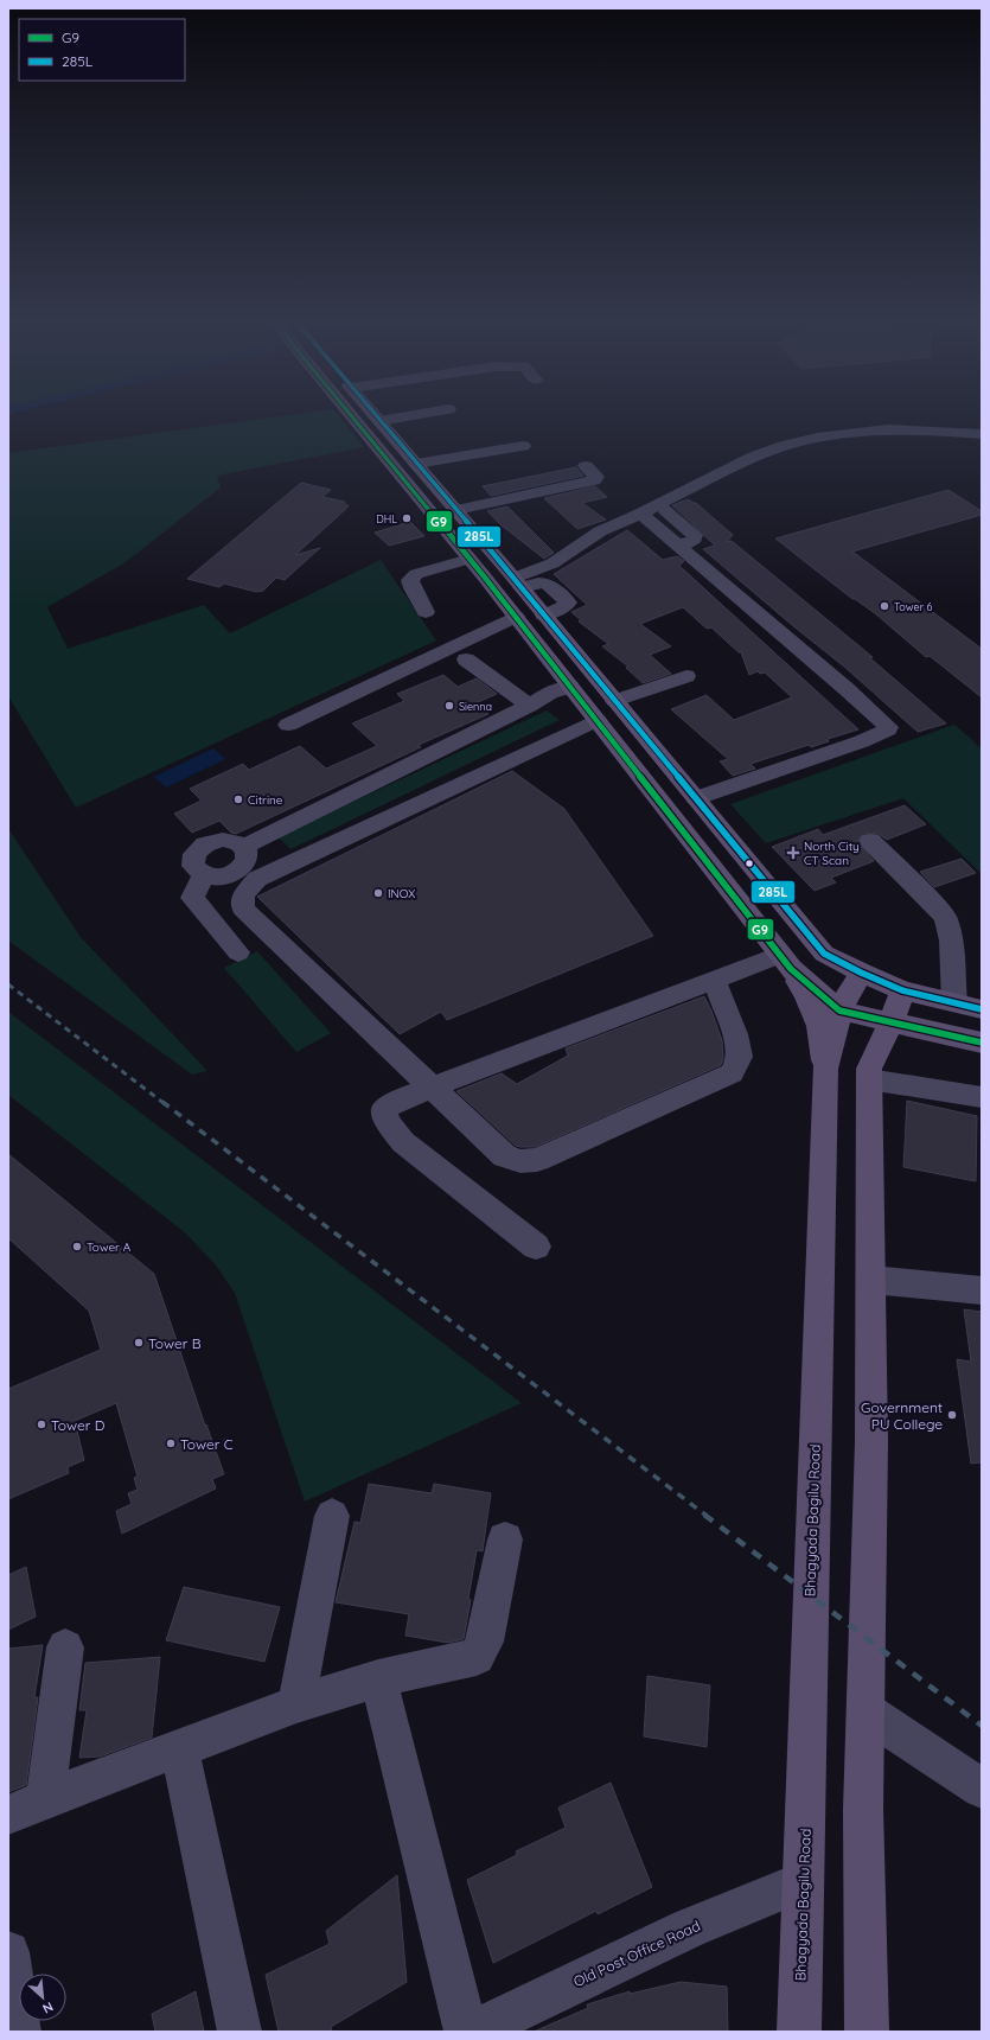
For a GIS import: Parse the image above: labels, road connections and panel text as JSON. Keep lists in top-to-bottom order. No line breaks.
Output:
{"streets":{"main road":["Bhagyada Bagilu Road"],"street":["Old Post Office Road"]},"crossings":[["Bhagyada Bagilu Road","Old Post Office Road"]],"places":{"other":["DHL","Tower 6","Sienna","Citrine","INOX","Tower A","Tower B","Government PU College","Tower D","Tower C"],"health":["North City CT Scan"]},"lines":["transit line G9","transit line 285L"],"legend":["G9","285L"],"north":"bottom right"}
